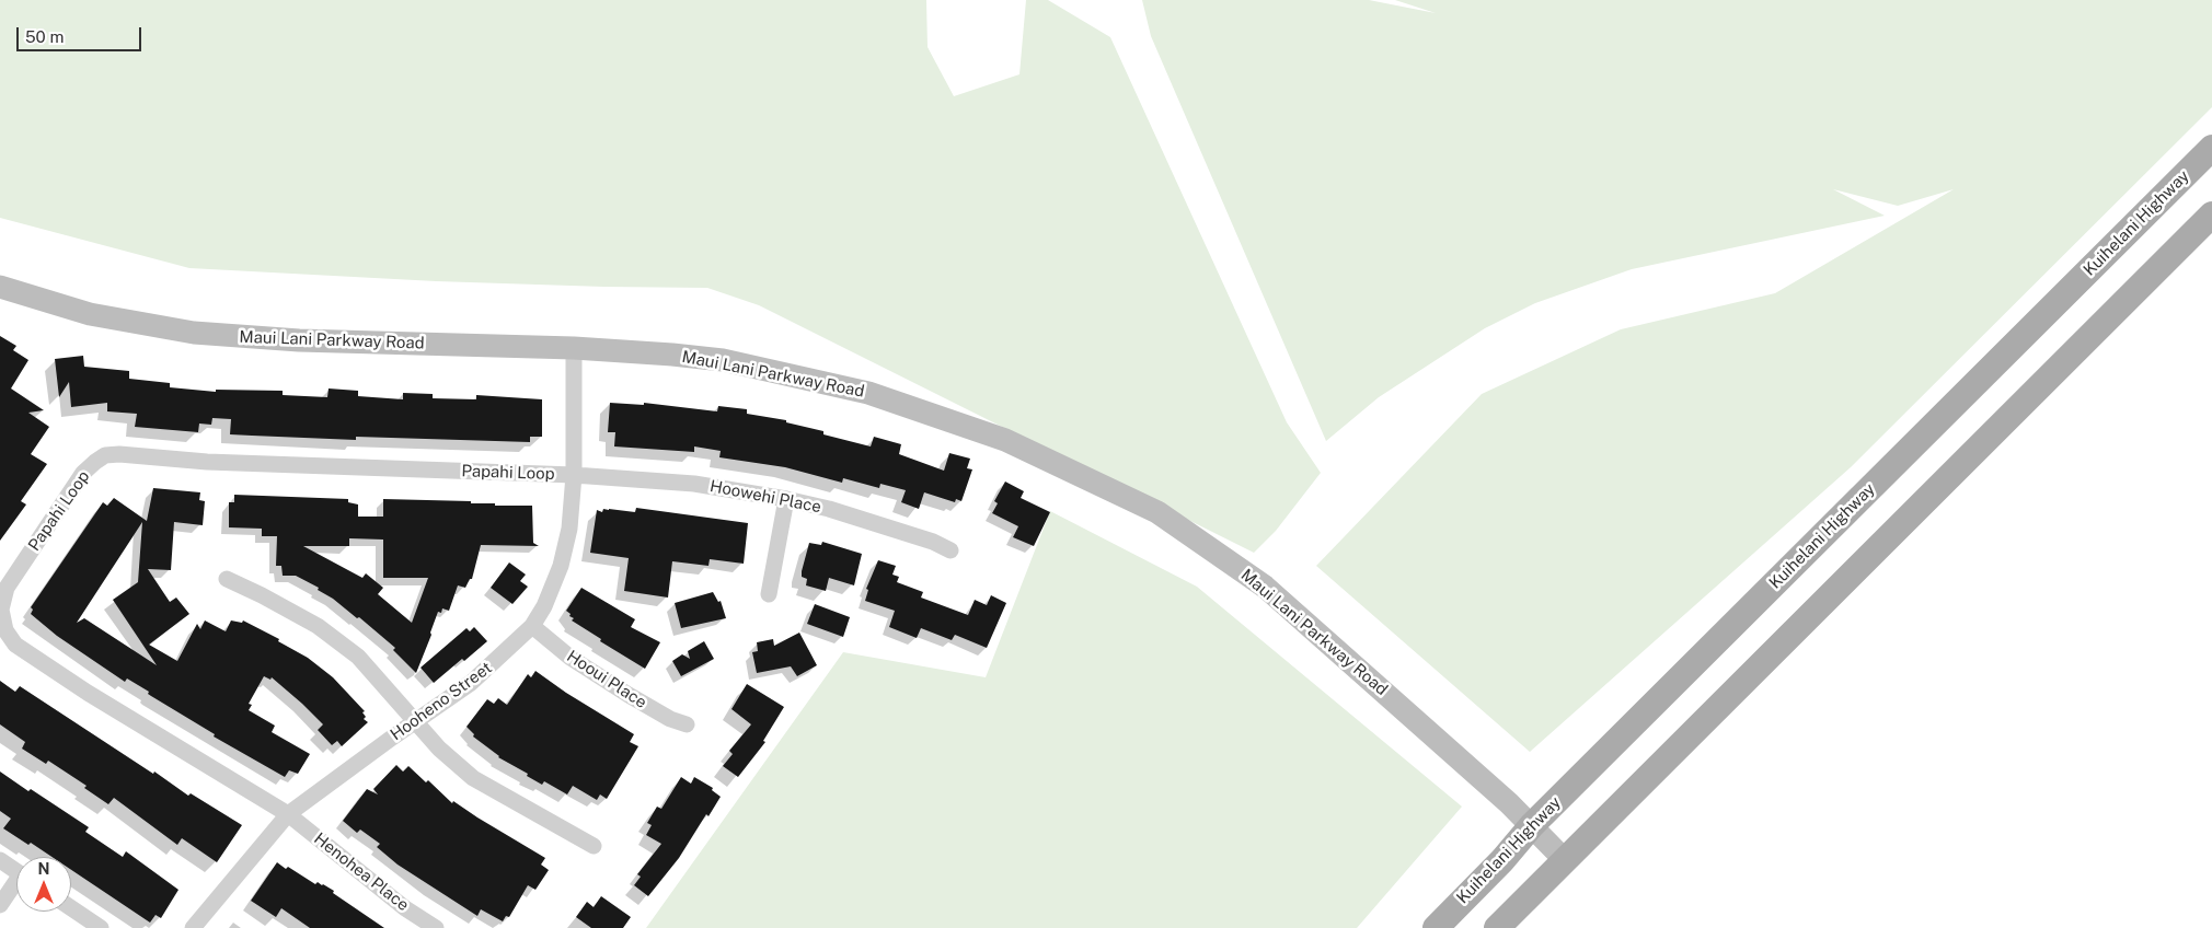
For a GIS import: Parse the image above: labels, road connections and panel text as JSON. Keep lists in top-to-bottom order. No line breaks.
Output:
{"streets":{"main road":["Kuihelani Highway","Maui Lani Parkway Road"],"street":["Papahi Loop","Hoowehi Place","Hooui Place","Hooheno Street","Henohea Place"]},"crossings":[["Kuihelani Highway","Maui Lani Parkway Road"],["Maui Lani Parkway Road","Hooheno Street"],["Papahi Loop","Hoowehi Place"],["Papahi Loop","Hooheno Street"],["Papahi Loop","Henohea Place"],["Hoowehi Place","Hooheno Street"],["Hooui Place","Hooheno Street"],["Hooheno Street","Henohea Place"]],"scale_bar":"50 m","north":"top"}
